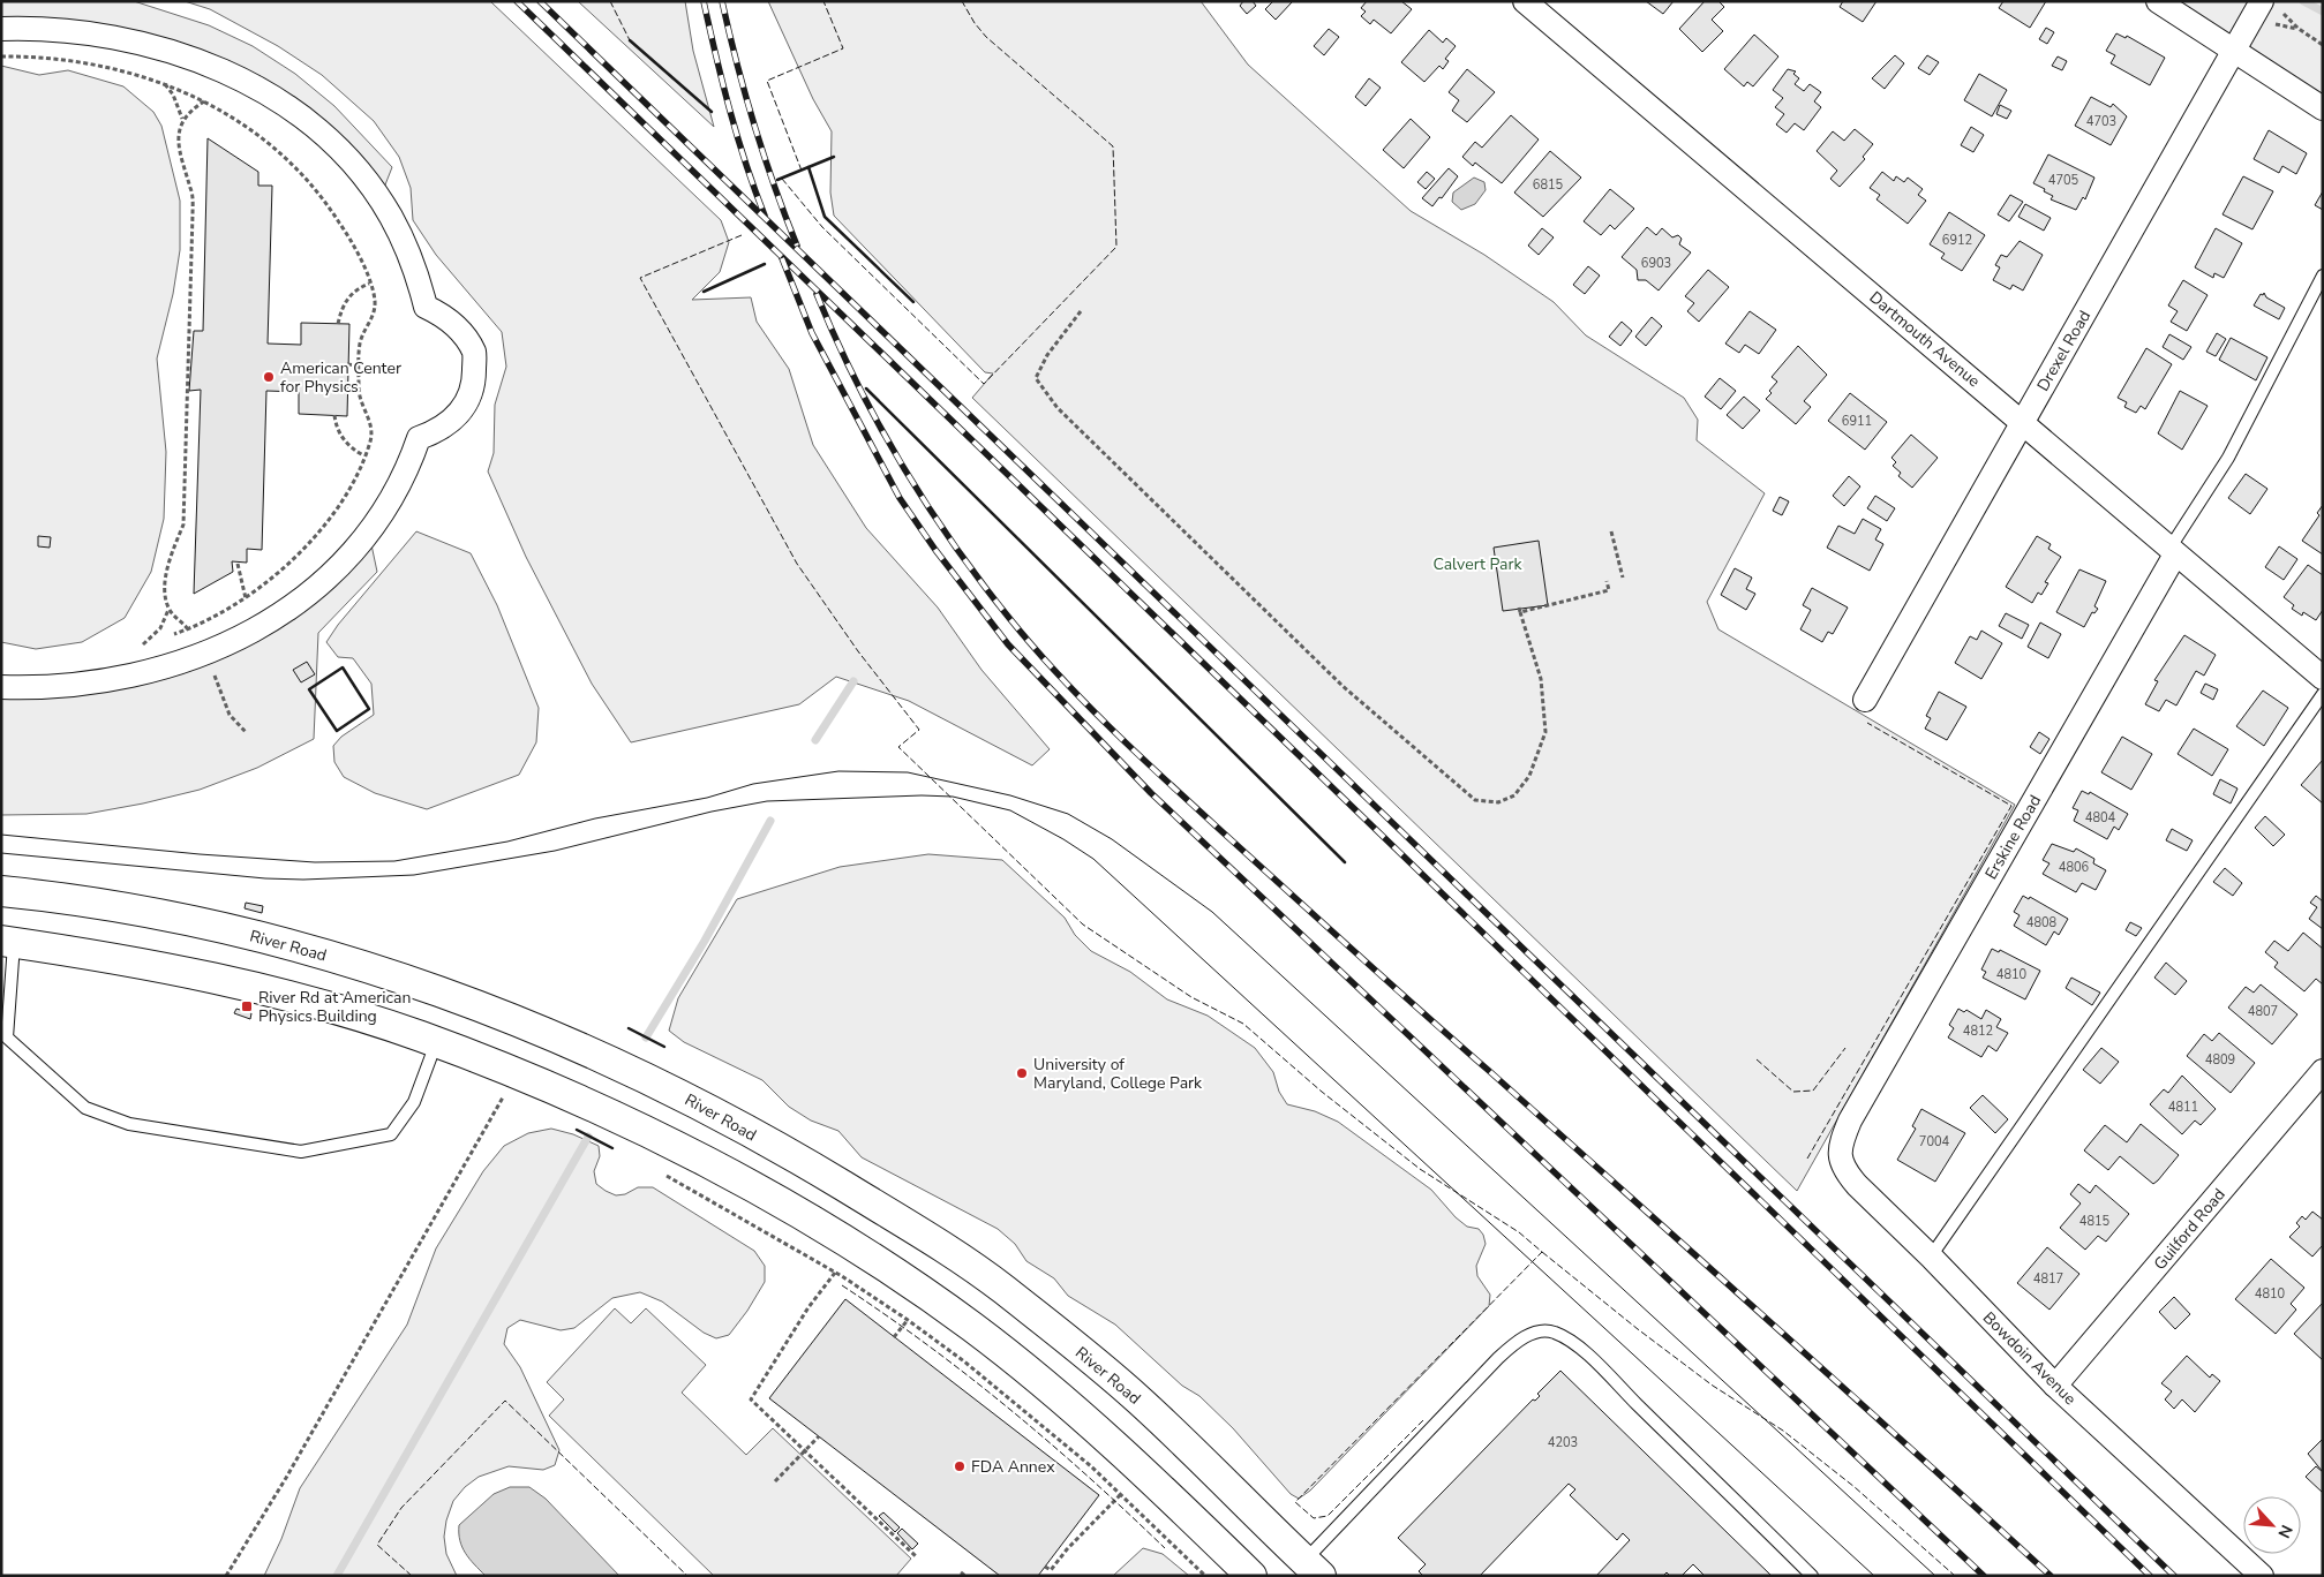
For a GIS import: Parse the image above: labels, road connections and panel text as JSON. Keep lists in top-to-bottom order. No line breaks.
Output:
{"streets":{"street":["Dartmouth Avenue","Drexel Road","Erskine Road","River Road","Guilford Road","Bowdoin Avenue"]},"crossings":[["Dartmouth Avenue","Drexel Road"],["Dartmouth Avenue","Erskine Road"],["Erskine Road","Bowdoin Avenue"],["Guilford Road","Bowdoin Avenue"]],"parks":["Calvert Park"],"places":{"other":["American Center for Physics","University of Maryland, College Park","FDA Annex"],"transit":["River Rd at American Physics Building"]},"house_numbers":["4703","4705","6815","6912","6903","6911","4804","4806","4808","4810","4807","4812","4809","4811","7004","4815","4817","4810","4203"],"north":"bottom right"}
